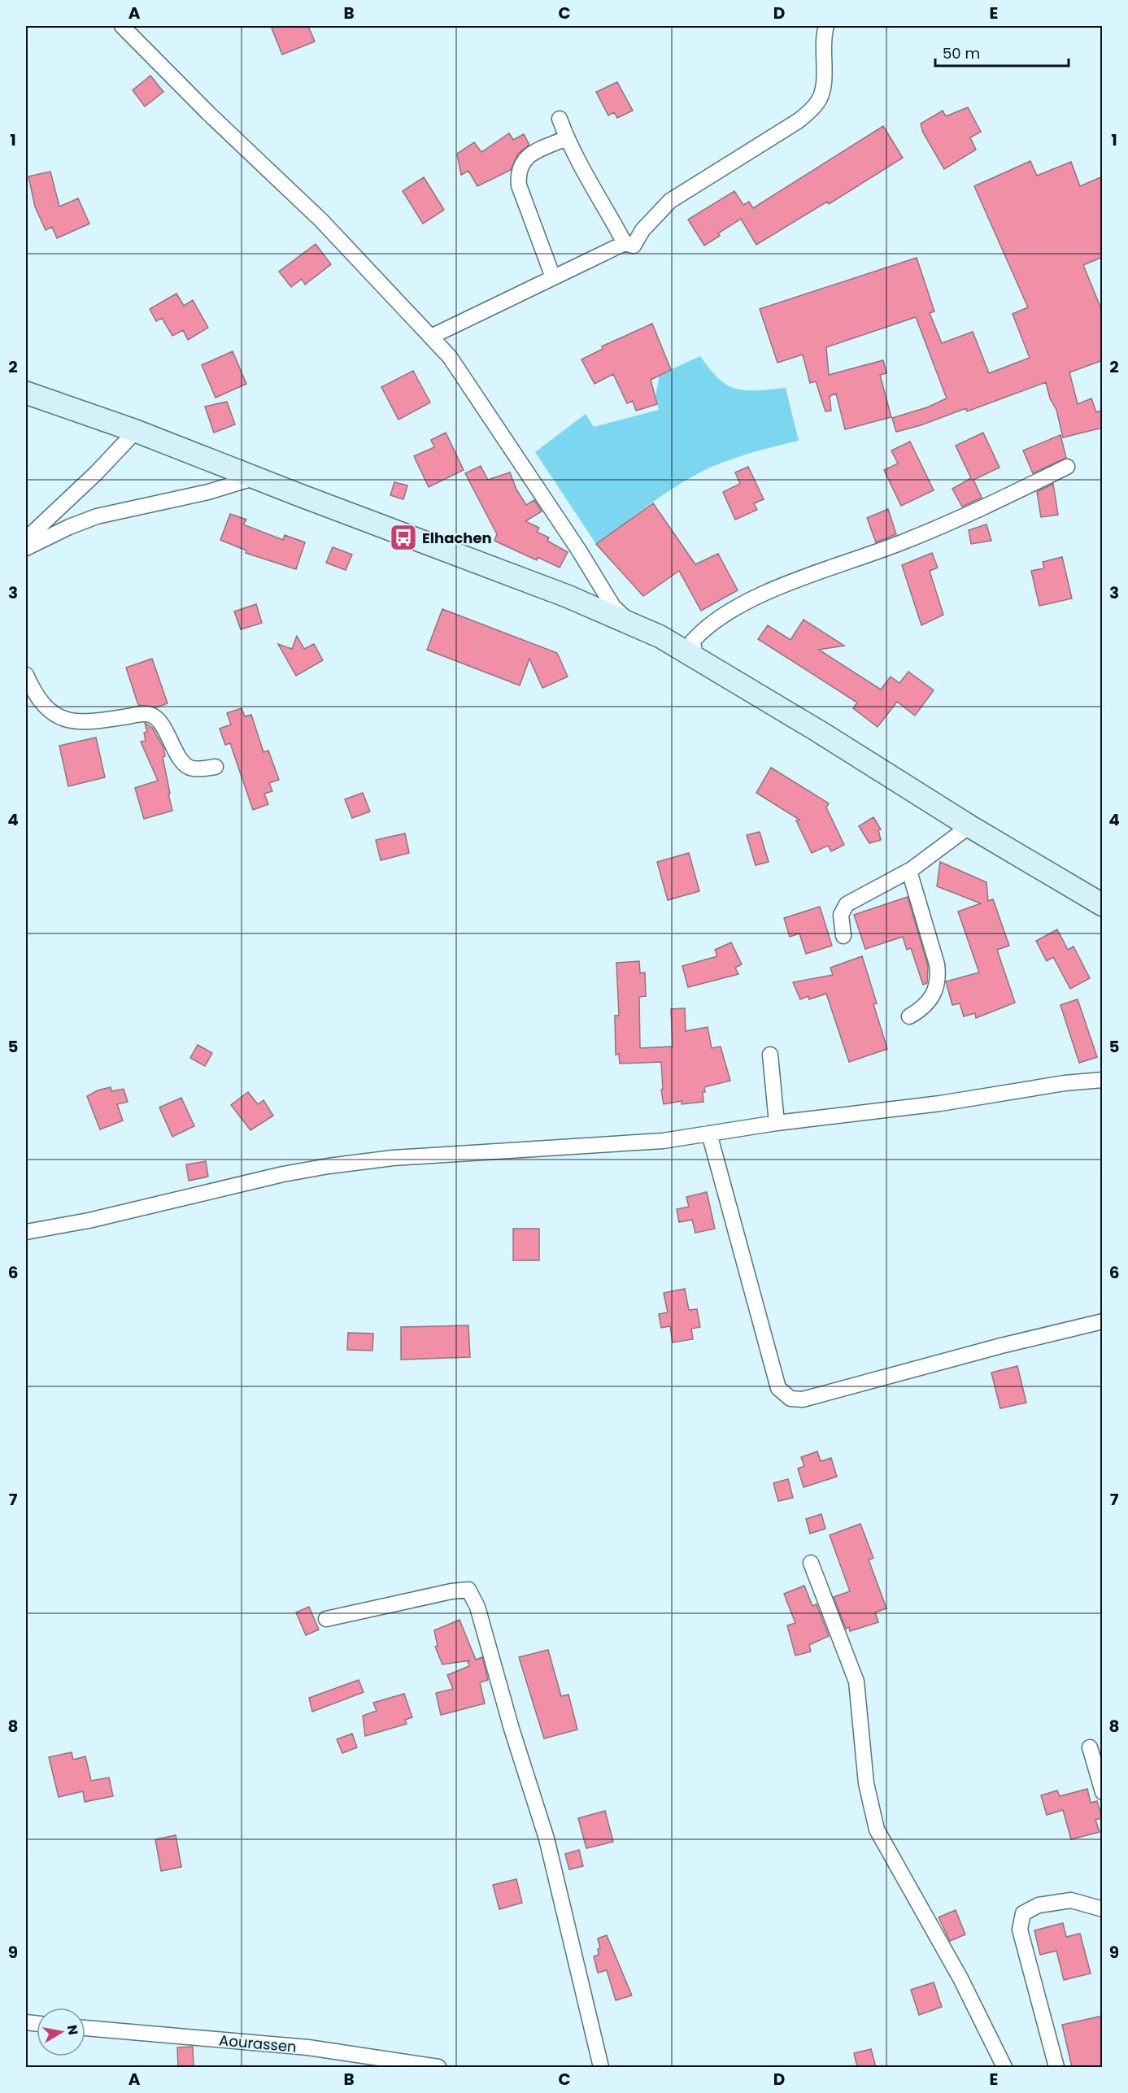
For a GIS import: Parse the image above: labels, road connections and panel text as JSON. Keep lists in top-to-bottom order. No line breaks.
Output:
{"streets":{"street":["Aourassen"]},"places":{"bus stop":["Elhachen"]},"scale_bar":"50 m","north":"right","grid":{"columns":["A","B","C","D","E"],"rows":["1","2","3","4","5","6","7","8","9"]}}
